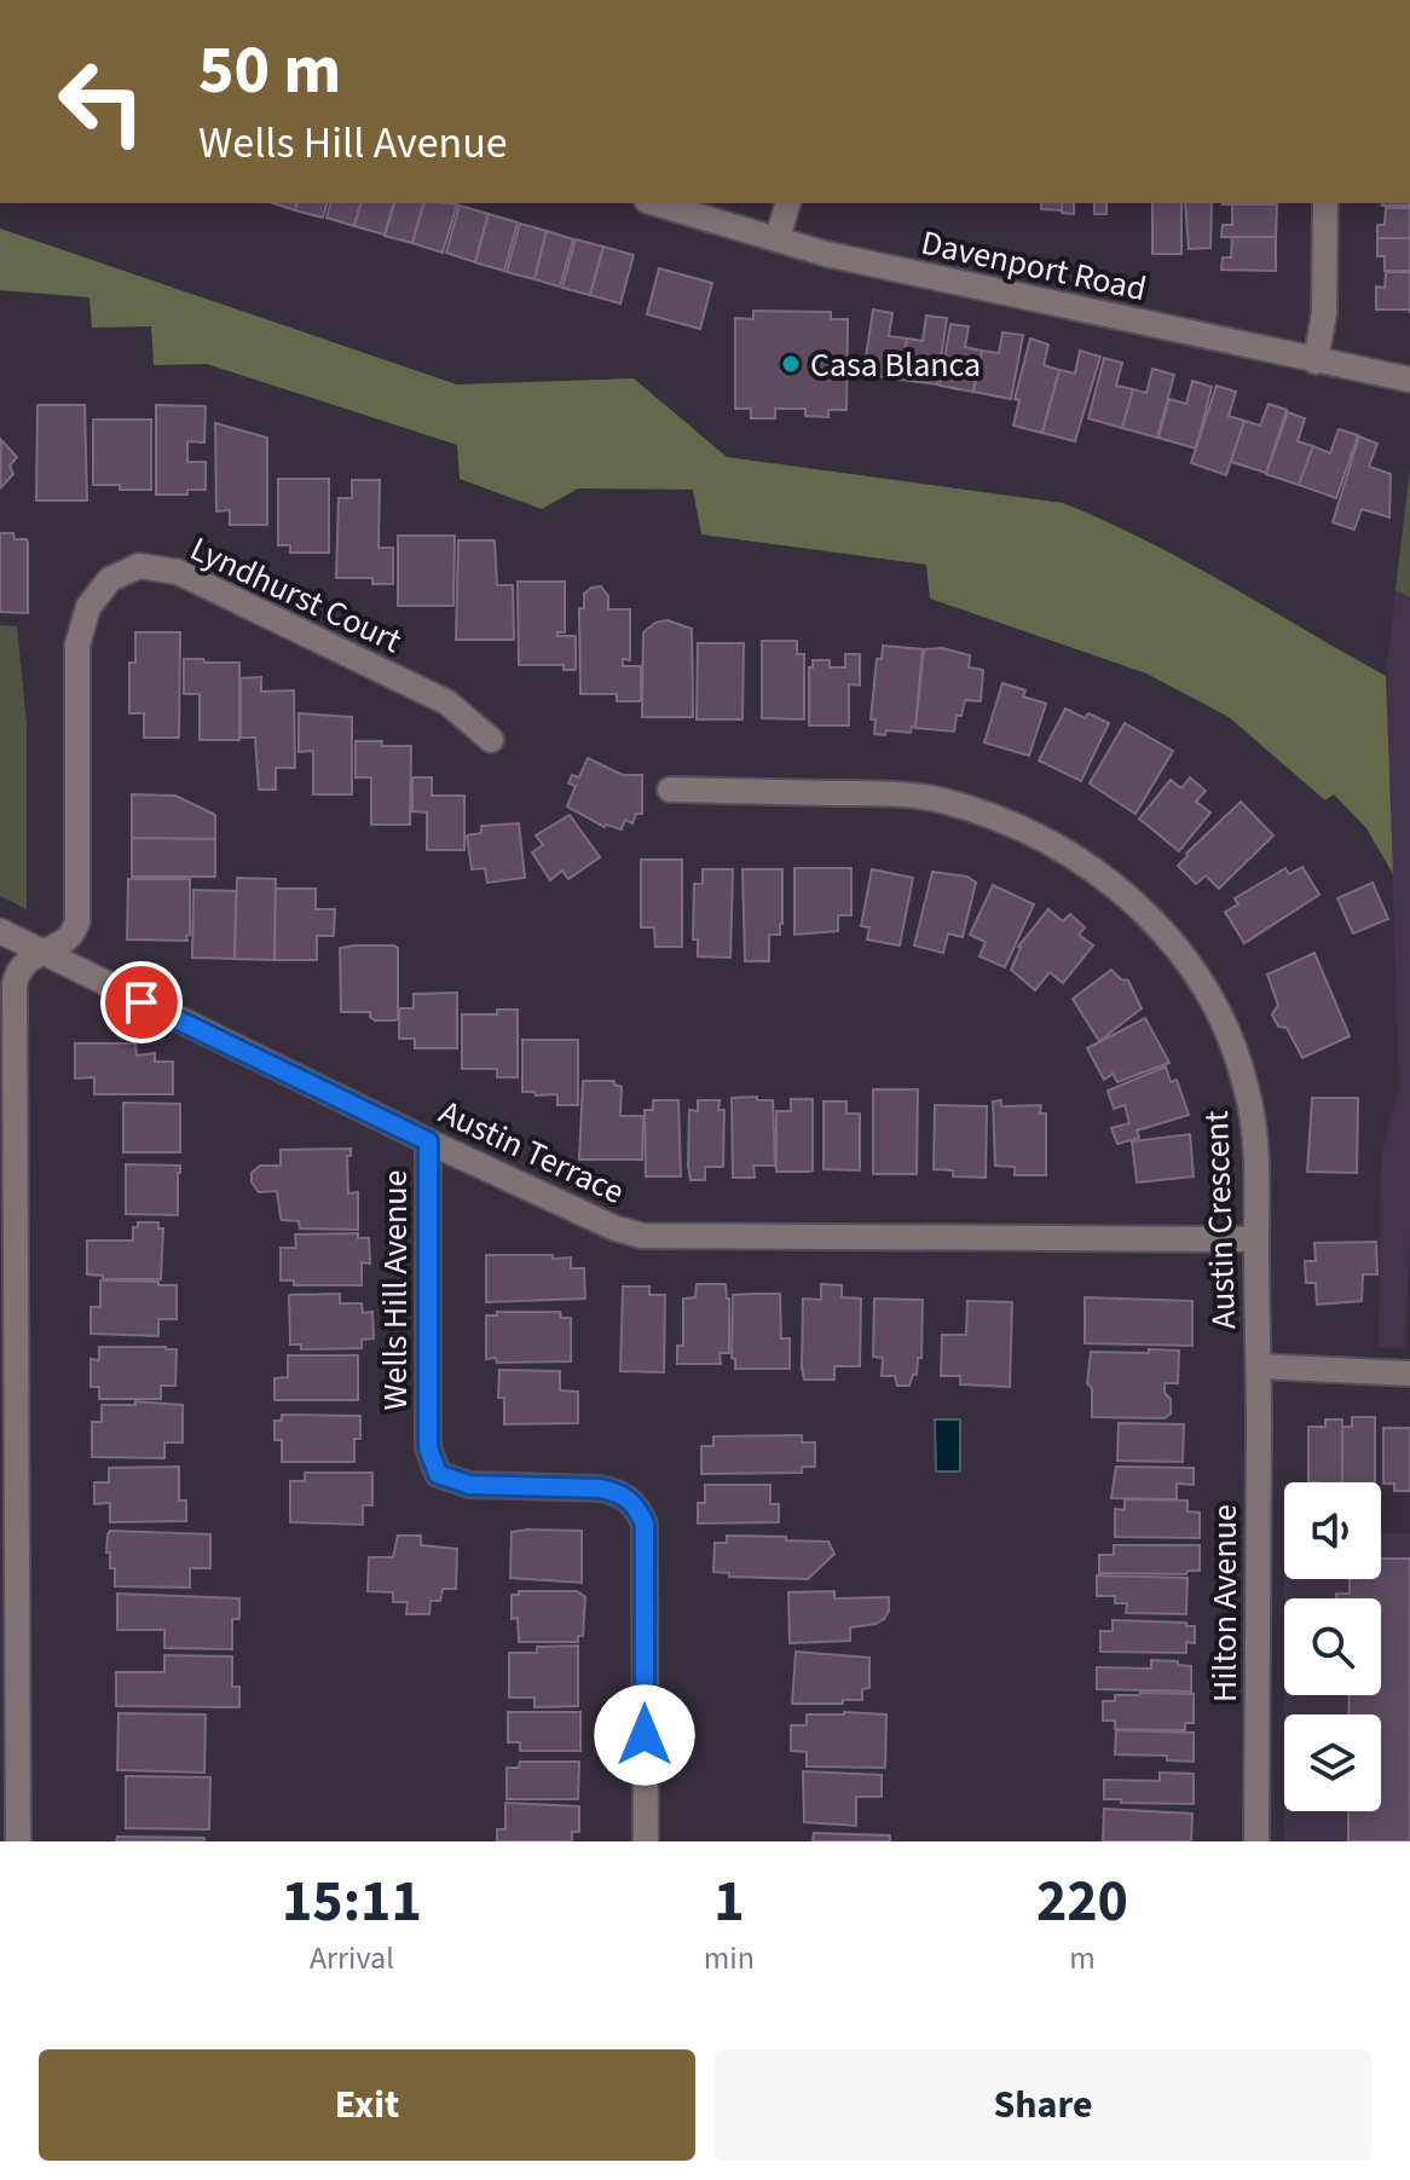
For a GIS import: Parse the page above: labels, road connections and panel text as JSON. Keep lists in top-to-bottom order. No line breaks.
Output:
{"streets":{"street":["Davenport Road","Lyndhurst Court","Austin Terrace","Austin Crescent","Wells Hill Avenue","Hilton Avenue"]},"crossings":[["Lyndhurst Court","Austin Terrace"],["Austin Terrace","Austin Crescent"],["Austin Terrace","Wells Hill Avenue"],["Austin Crescent","Hilton Avenue"]],"places":["Casa Blanca"],"page":{"turn":["50 m","Wells Hill Avenue"],"eta":["15:11","Arrival","1","min","220","m"],"buttons":["Exit","Share"]}}
